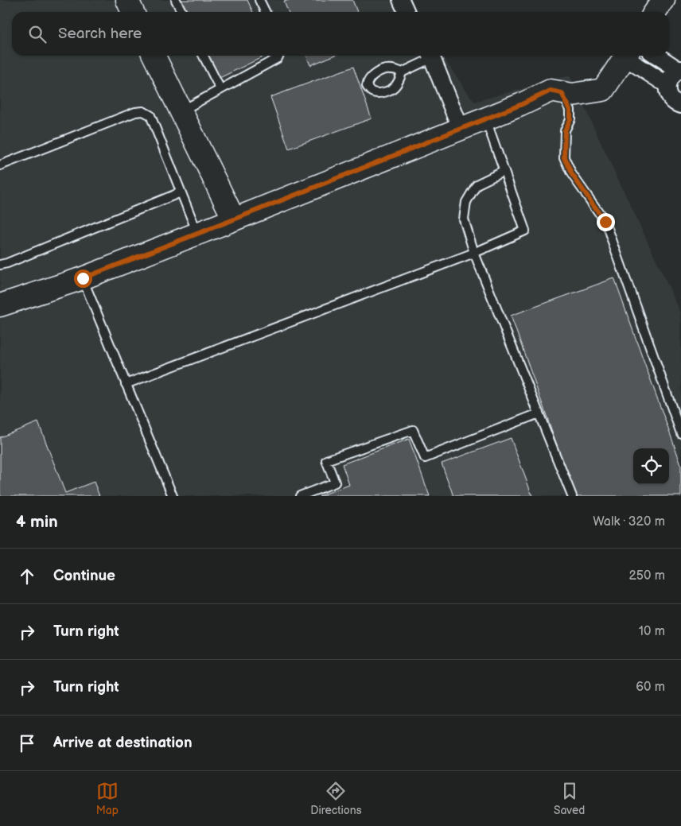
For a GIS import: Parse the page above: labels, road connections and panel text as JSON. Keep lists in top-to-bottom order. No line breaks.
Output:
{"page":{"search":"Search here","heading":["4 min","Walk · 320 m"],"list":[["Continue","250 m"],["Turn right","10 m"],["Turn right","60 m"],"Arrive at destination"],"nav":["Map","Directions","Saved"]}}
